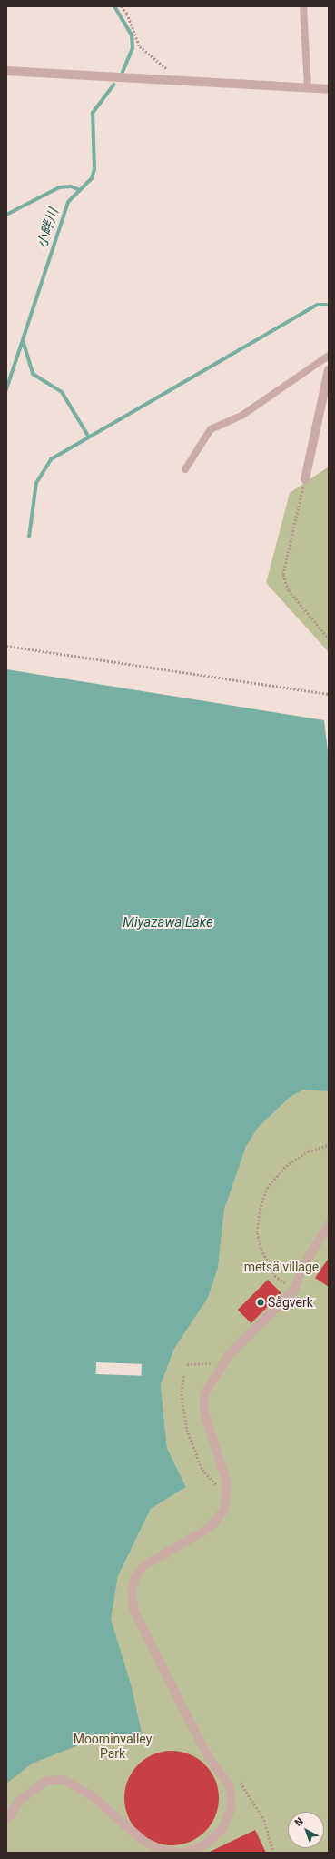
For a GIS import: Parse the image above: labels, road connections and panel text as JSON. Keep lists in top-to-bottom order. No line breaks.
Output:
{"water":["小畔川","Miyazawa Lake"],"parks":["metsä village","Moominvalley Park"],"places":["Sågverk"],"north":"top left"}
